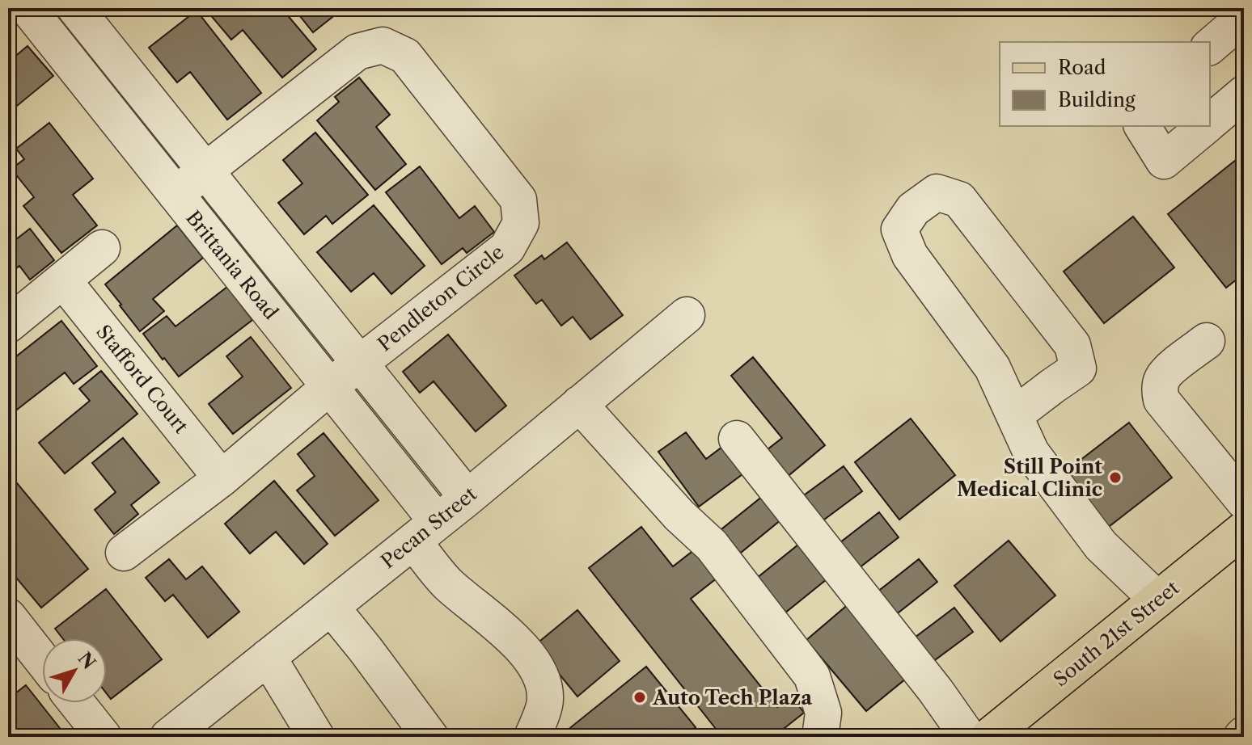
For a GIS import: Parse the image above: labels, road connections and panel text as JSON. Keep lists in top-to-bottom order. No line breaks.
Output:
{"streets":{"main road":["South 21st Street"],"street":["Brittania Road","Pendleton Circle","Stafford Court","Pecan Street"]},"crossings":[["Brittania Road","Pendleton Circle"],["Brittania Road","Pecan Street"],["Pendleton Circle","Stafford Court"]],"places":["Still Point Medical Clinic","Auto Tech Plaza"],"legend":["Road","Building"],"north":"top right"}
